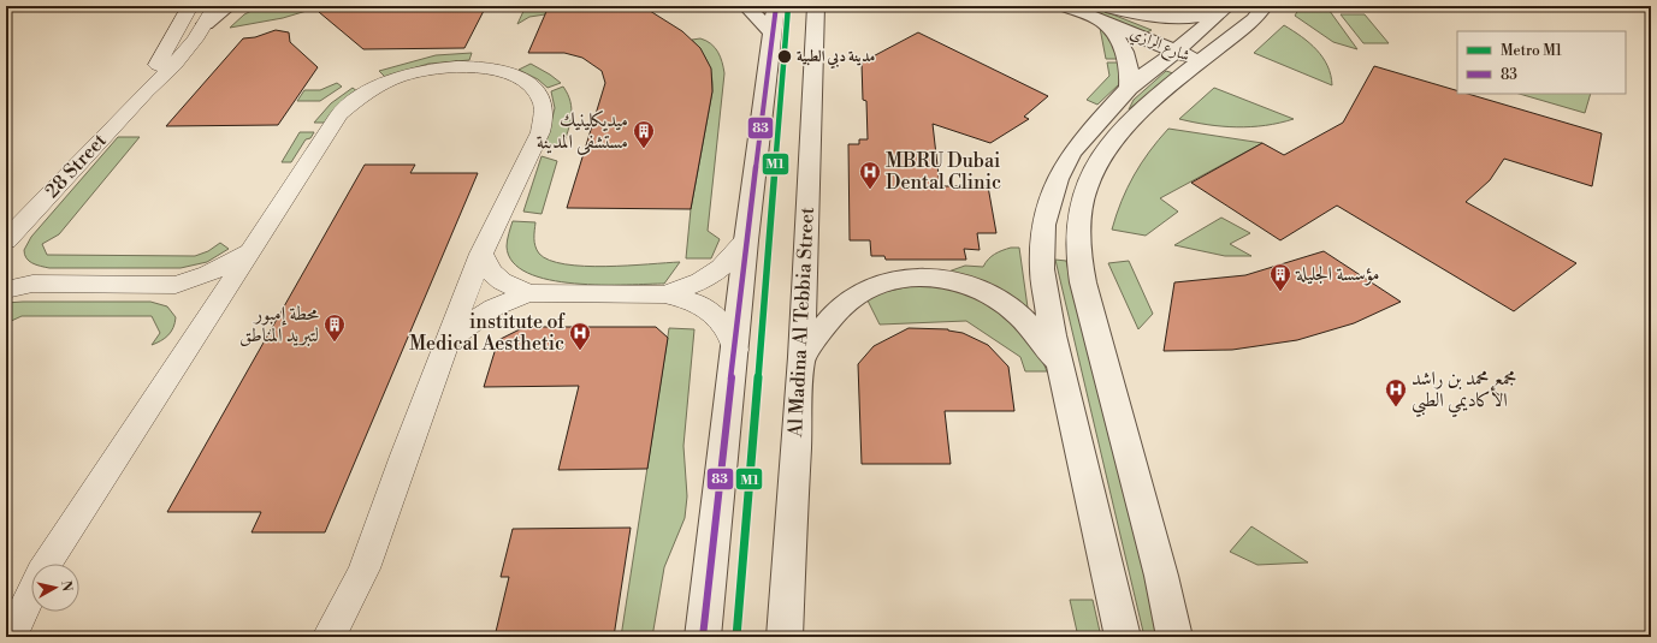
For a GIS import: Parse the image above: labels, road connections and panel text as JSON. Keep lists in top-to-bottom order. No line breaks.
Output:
{"streets":{"street":["شارع الرازي","28 Street","Al Madina Al Tebbia Street"]},"places":{"other":["مدينة دبي الطبية"],"building":["ميديكلينيك مستشفى المدينة","مؤسسة الجليلة","محطة إمبور لتبريد المناطق"],"hospital":["MBRU Dubai Dental Clinic","institute of Medical Aesthetic","مجمع محمد بن راشد الأكاديمي الطبي"]},"lines":["metro line M1","transit line 83"],"legend":["Metro M1","83"],"north":"right"}
